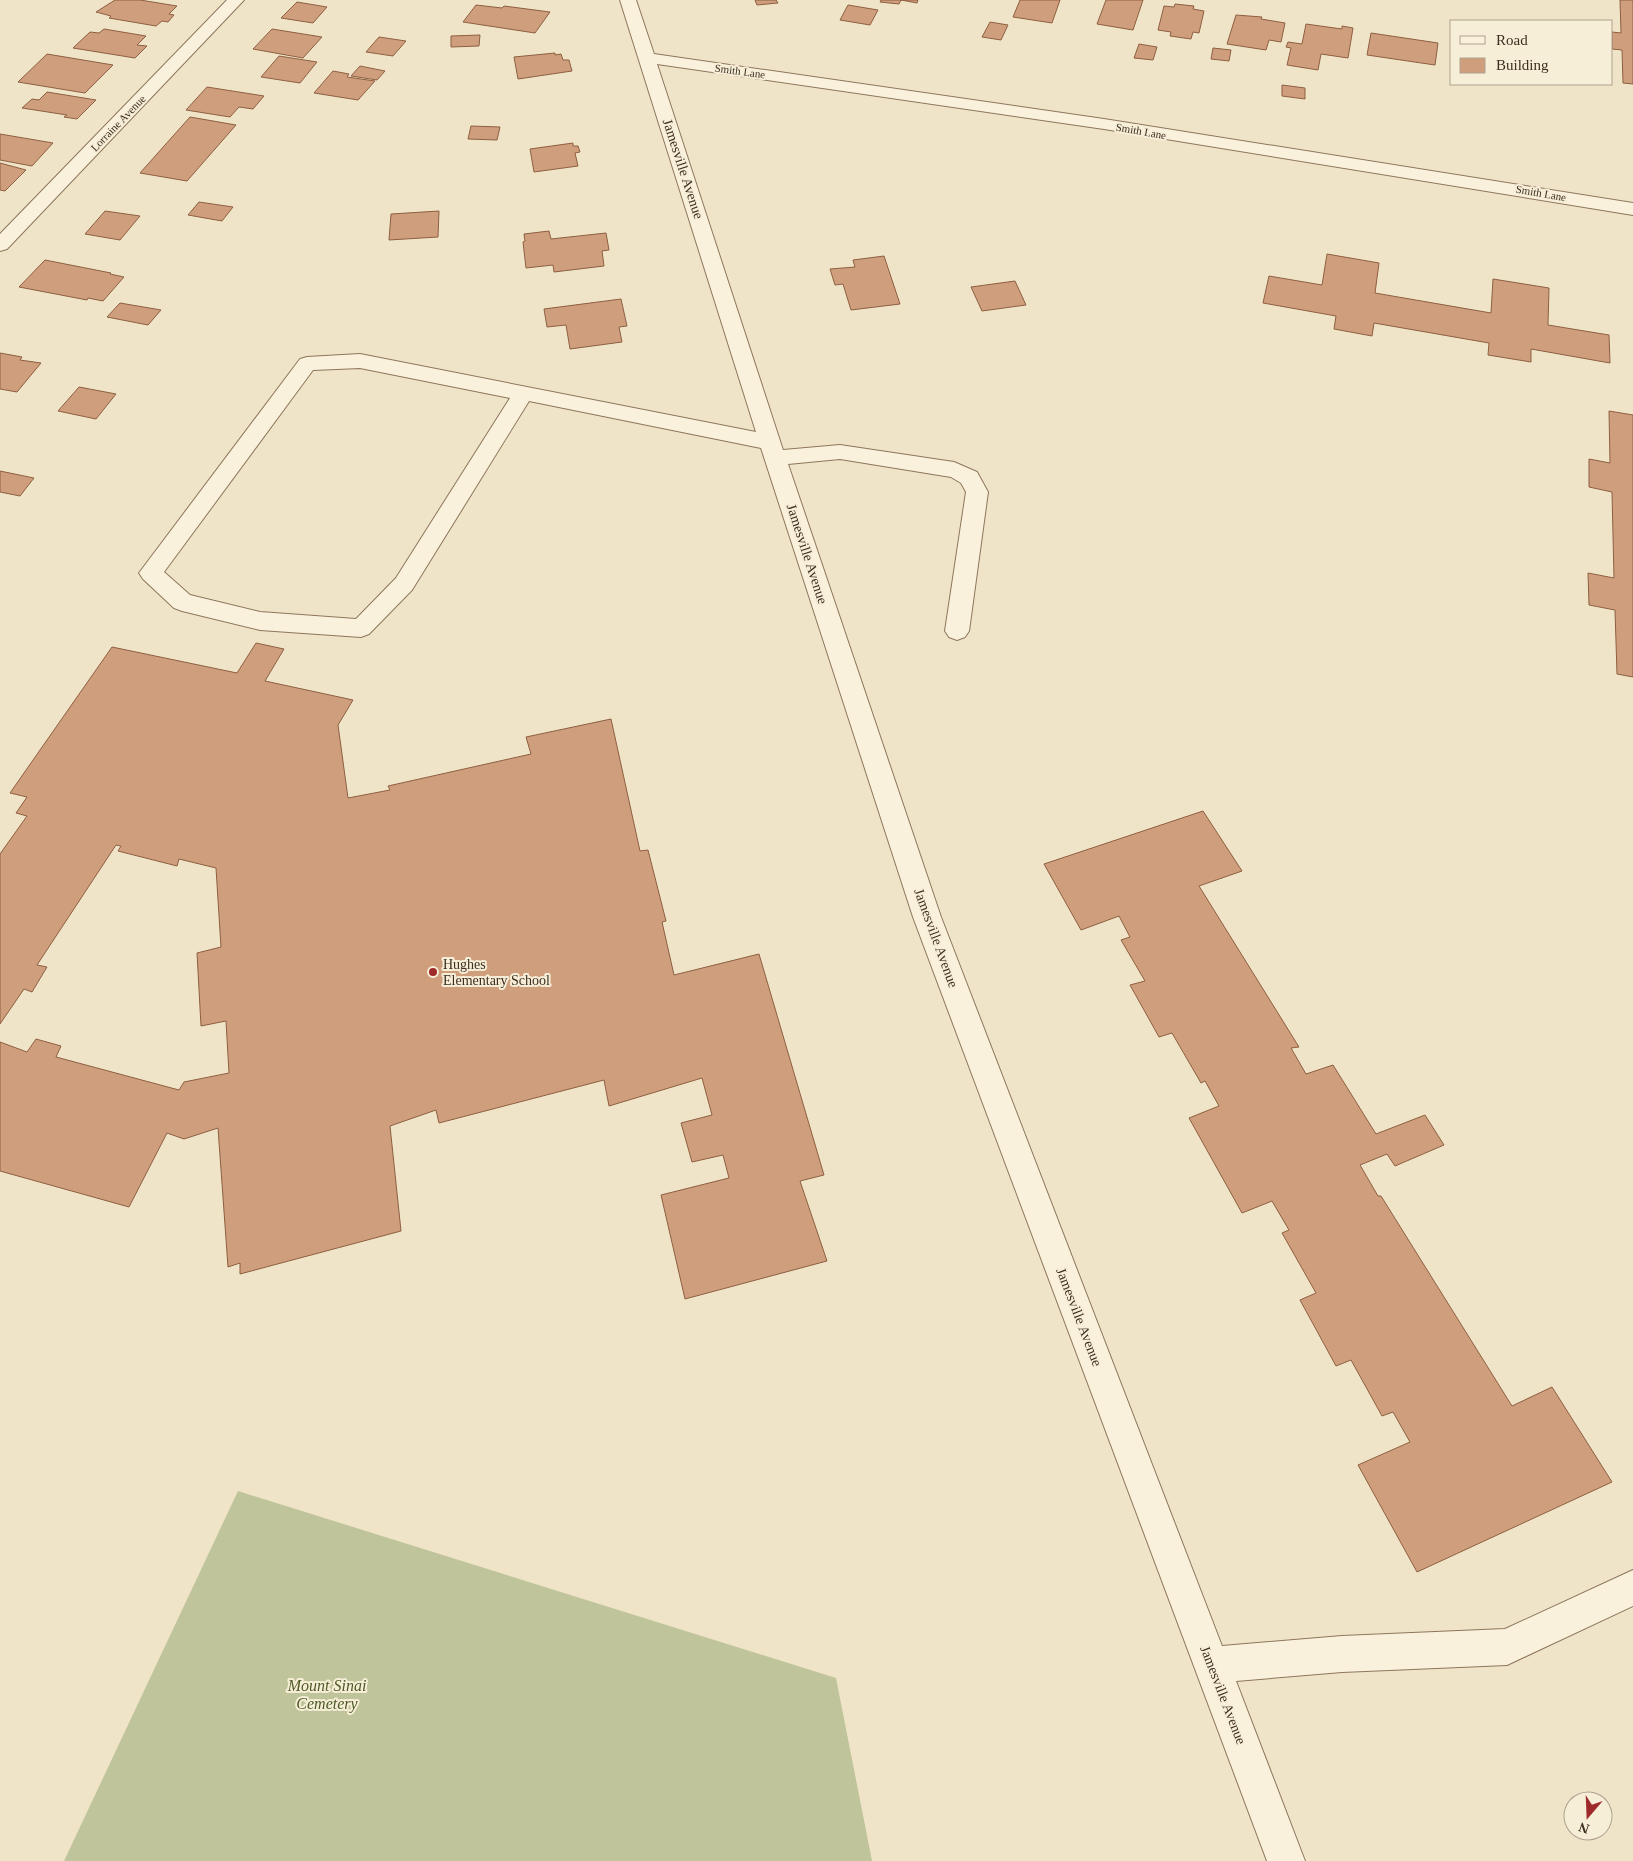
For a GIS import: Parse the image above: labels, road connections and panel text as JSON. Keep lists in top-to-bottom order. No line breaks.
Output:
{"streets":{"street":["Smith Lane","Lorraine Avenue","Jamesville Avenue"]},"crossings":[["Smith Lane","Jamesville Avenue"]],"parks":["Mount Sinai Cemetery"],"places":["Hughes Elementary School"],"legend":["Road","Building"],"north":"bottom"}
